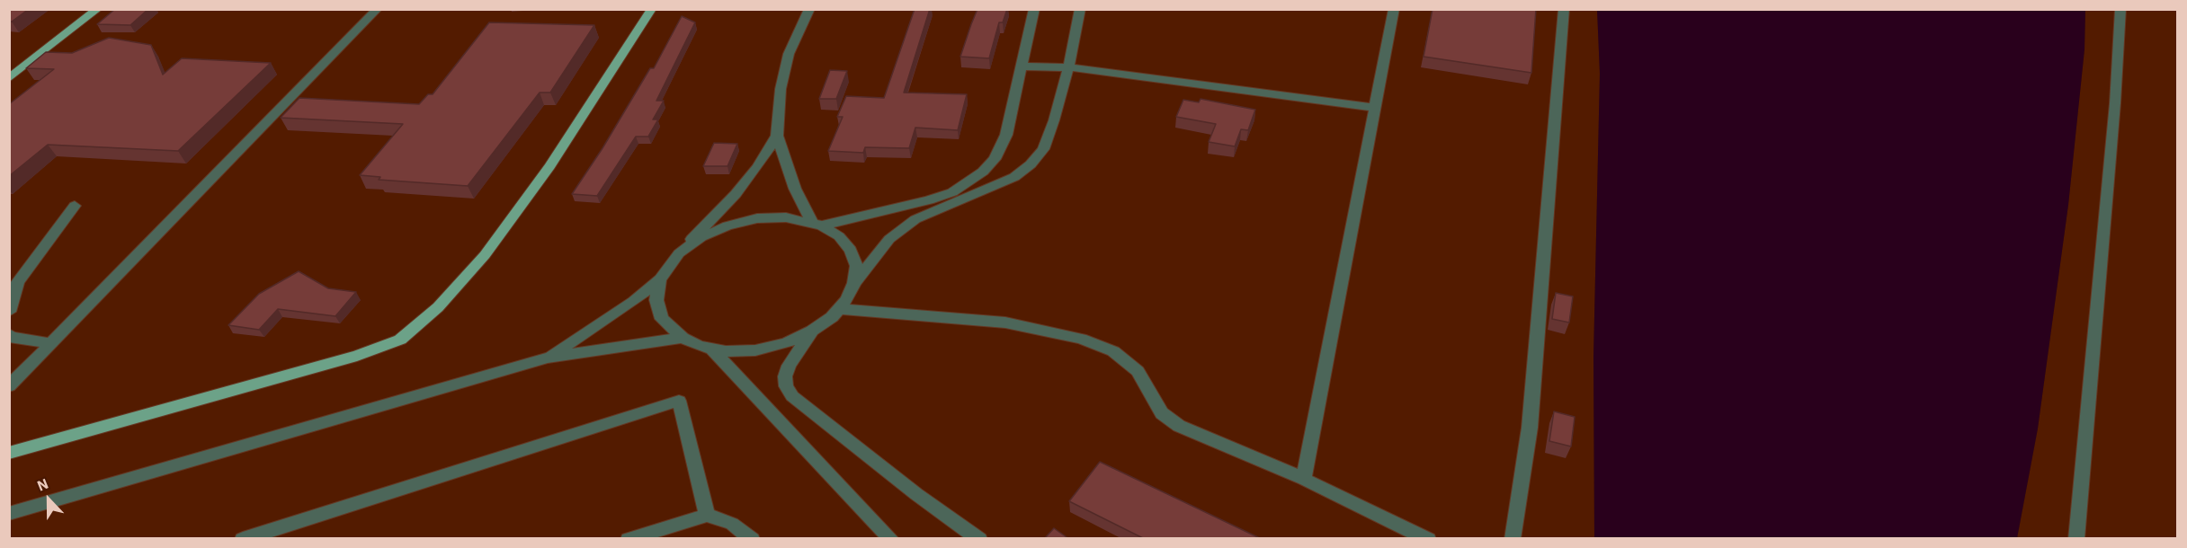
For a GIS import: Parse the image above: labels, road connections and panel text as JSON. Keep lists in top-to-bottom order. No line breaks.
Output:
{"north":"top"}
